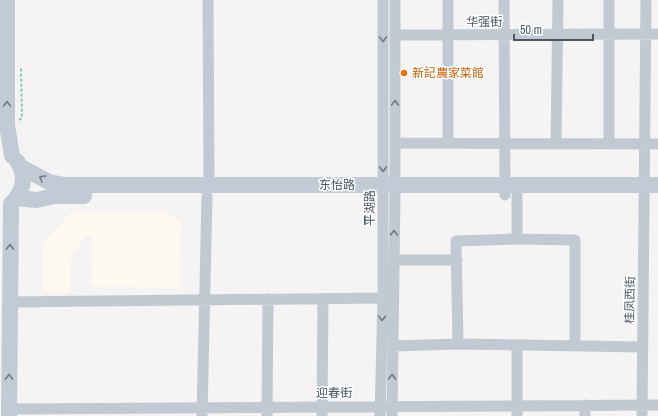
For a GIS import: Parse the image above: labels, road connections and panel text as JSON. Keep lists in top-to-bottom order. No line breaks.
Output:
{"streets":{"street":["华强街","东怡路","平湖路","桂凤西街","迎春街"]},"crossings":[["华强街","平湖路"],["华强街","桂凤西街"],["东怡路","平湖路"],["东怡路","桂凤西街"],["平湖路","迎春街"],["桂凤西街","迎春街"]],"places":["新記農家菜館"],"scale_bar":"50 m"}
